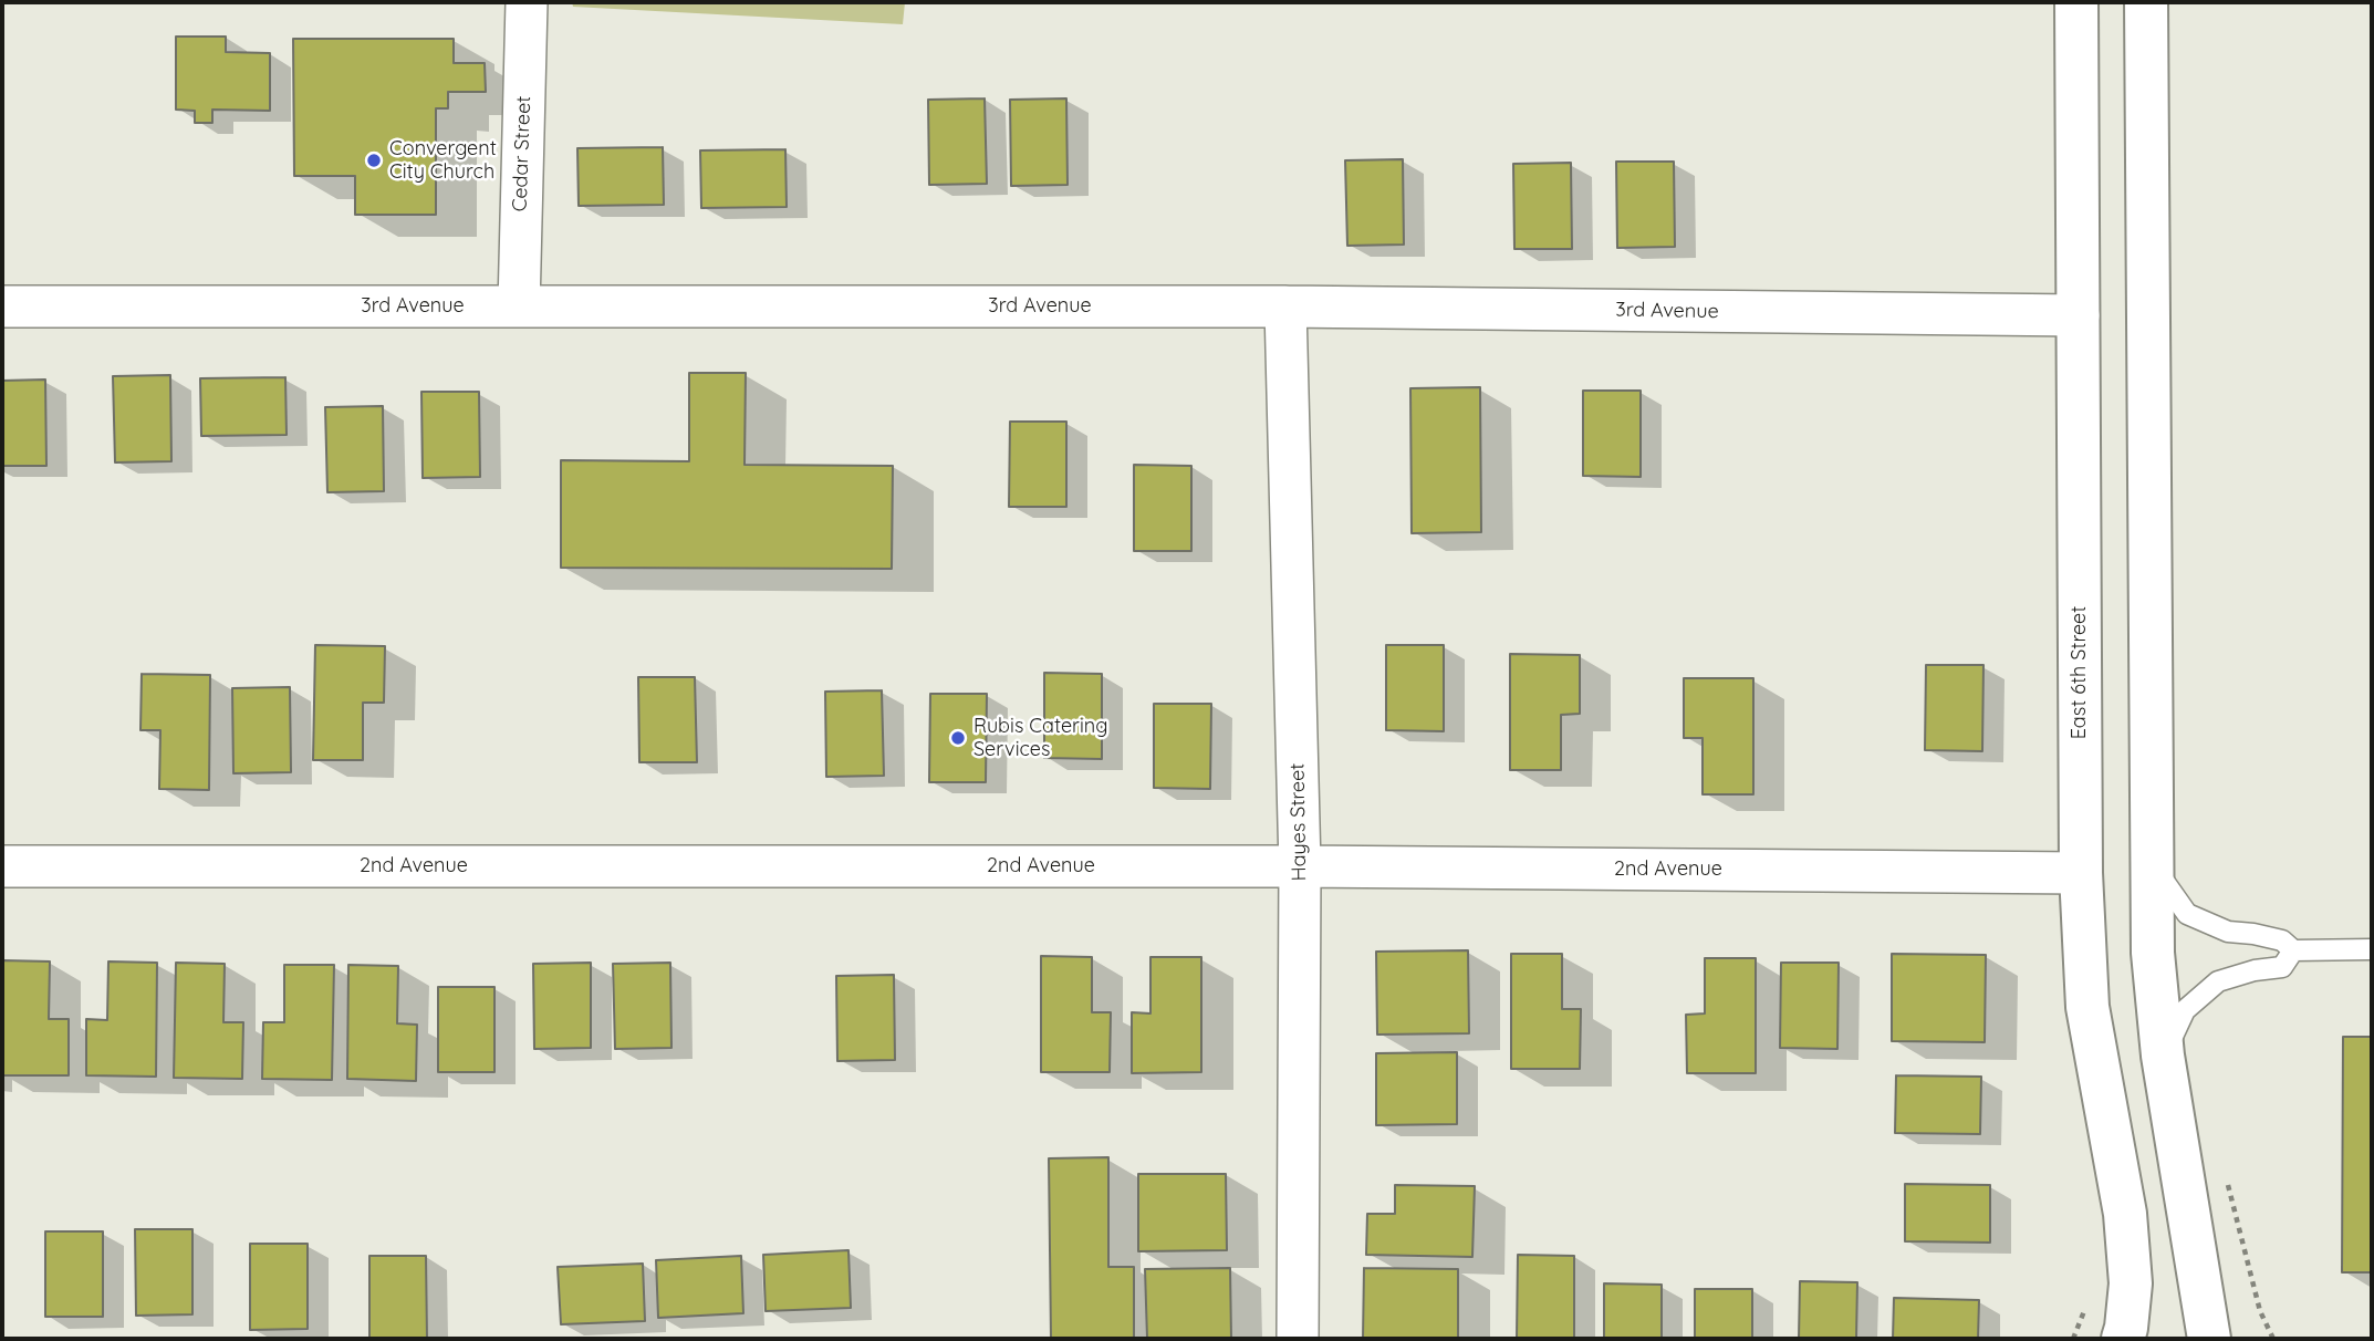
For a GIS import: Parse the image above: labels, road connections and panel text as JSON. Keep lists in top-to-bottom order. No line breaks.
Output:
{"streets":{"street":["Cedar Street","3rd Avenue","East 6th Street","Hayes Street","2nd Avenue"]},"crossings":[["Cedar Street","3rd Avenue"],["3rd Avenue","East 6th Street"],["3rd Avenue","Hayes Street"],["East 6th Street","2nd Avenue"],["Hayes Street","2nd Avenue"]],"places":["Convergent City Church","Rubis Catering Services"]}
